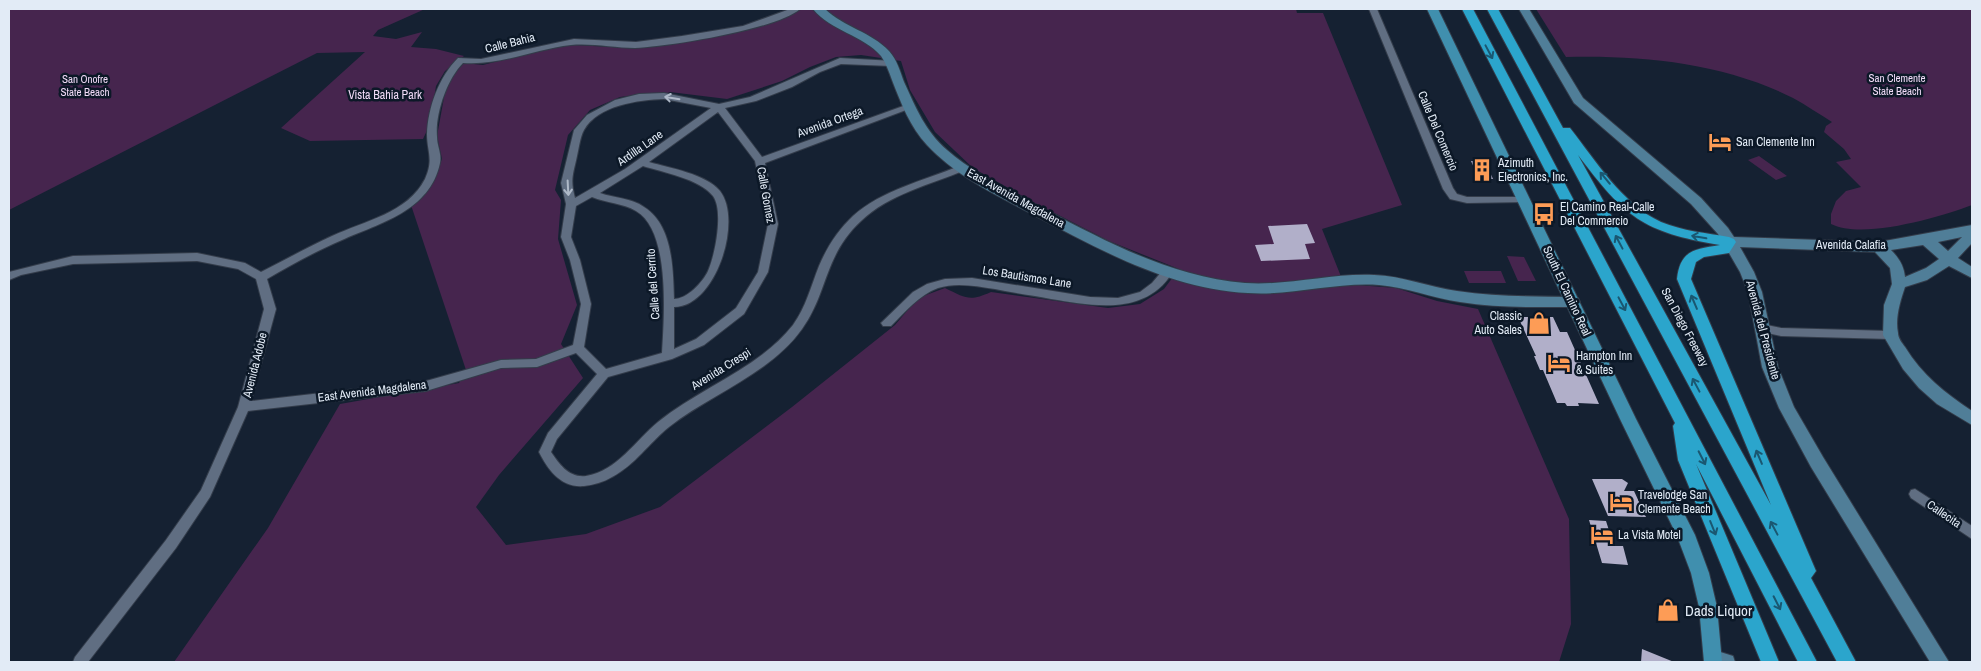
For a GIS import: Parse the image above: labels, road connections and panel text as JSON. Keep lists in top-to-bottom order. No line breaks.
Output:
{"streets":{"highway":["San Diego Freeway"],"main road":["South El Camino Real"],"street":["Calle Bahia","Avenida Ortega","Calle Del Comercio","Ardilla Lane","Calle Gomez","East Avenida Magdalena","Avenida Calafia","Los Bautismos Lane","Calle del Cerrito","Avenida del Presidente","Avenida Adobe","Avenida Crespi","Callecita"]},"crossings":[["Calle Bahia","Avenida Adobe"],["Avenida Ortega","Calle Gomez"],["Avenida Ortega","East Avenida Magdalena"],["Calle Del Comercio","South El Camino Real"],["Ardilla Lane","Calle Gomez"],["Ardilla Lane","Calle del Cerrito"],["Calle Gomez","Calle del Cerrito"],["Calle Gomez","Avenida Crespi"],["East Avenida Magdalena","Los Bautismos Lane"],["East Avenida Magdalena","South El Camino Real"],["East Avenida Magdalena","Avenida Adobe"],["East Avenida Magdalena","Avenida Crespi"],["Avenida Calafia","Avenida del Presidente"]],"parks":["San Clemente State Beach","San Onofre State Beach","Vista Bahia Park"],"places":{"hotel":["San Clemente Inn","Hampton Inn & Suites","Travelodge San Clemente Beach","La Vista Motel"],"building":["Azimuth Electronics, Inc."],"bus stop":["El Camino Real-Calle Del Commercio"],"shop":["Classic Auto Sales","Dads Liquor"]}}
